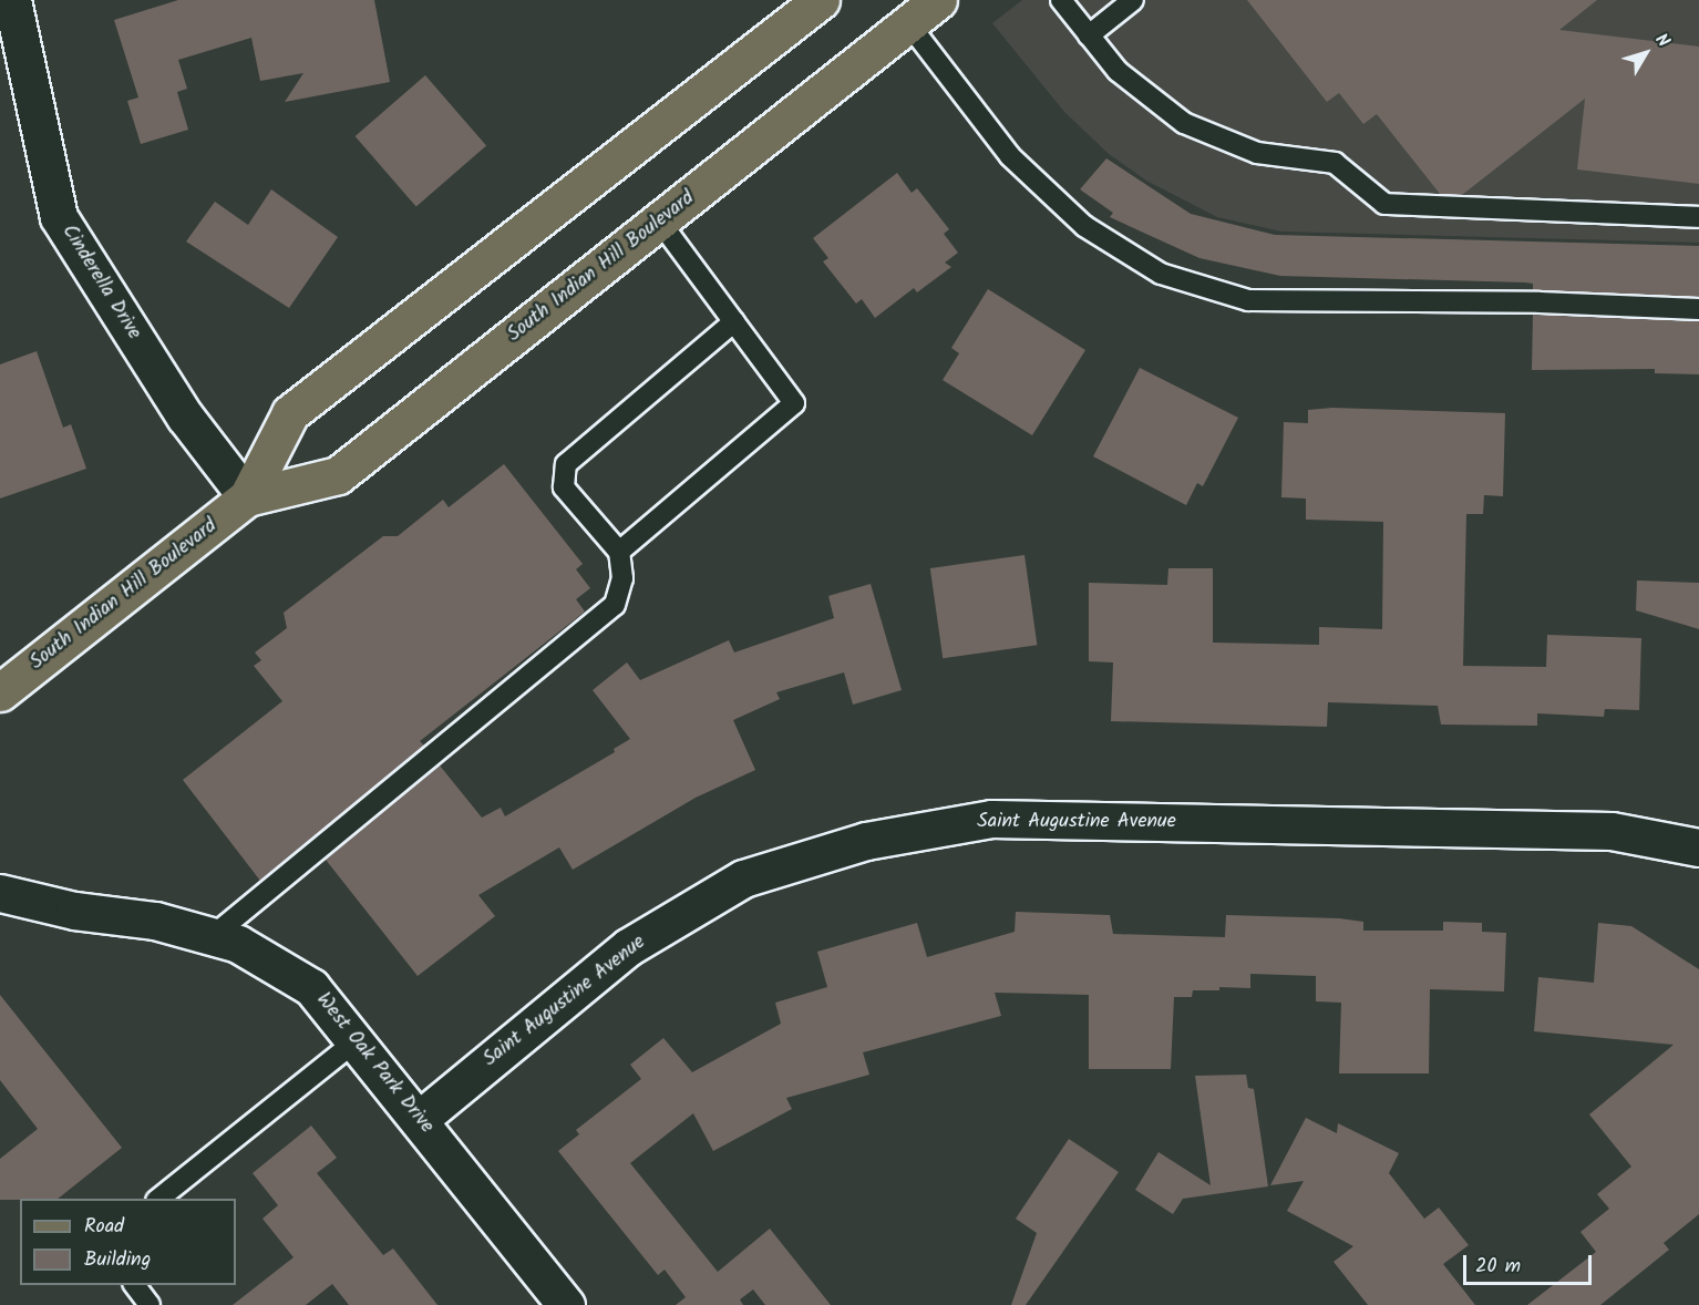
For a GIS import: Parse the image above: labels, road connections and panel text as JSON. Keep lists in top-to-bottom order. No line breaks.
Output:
{"streets":{"main road":["South Indian Hill Boulevard"],"street":["Cinderella Drive","Saint Augustine Avenue","West Oak Park Drive"]},"crossings":[["South Indian Hill Boulevard","Cinderella Drive"],["Saint Augustine Avenue","West Oak Park Drive"]],"legend":["Road","Building"],"scale_bar":"20 m","north":"top right"}
